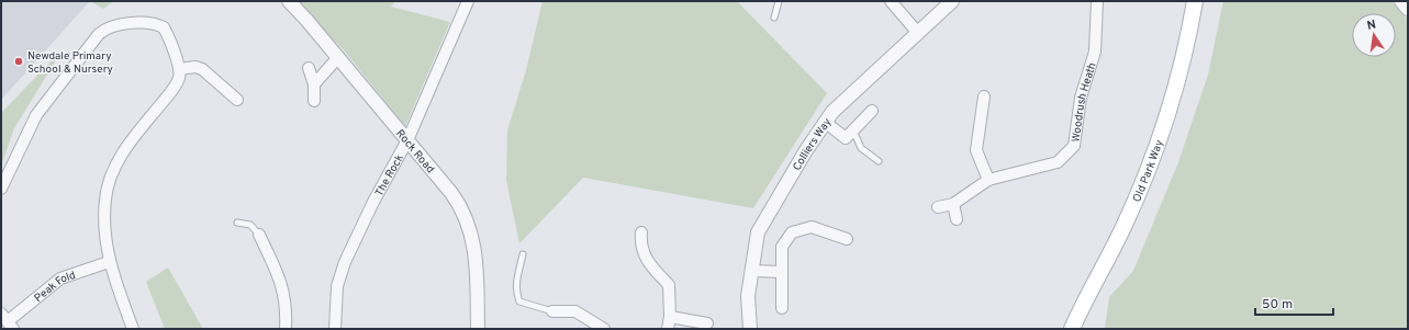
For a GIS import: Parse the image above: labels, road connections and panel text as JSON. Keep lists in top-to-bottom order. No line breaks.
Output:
{"streets":{"main road":["Old Park Way"],"street":["Woodrush Heath","Colliers Way","Rock Road","The Rock","Peak Fold"]},"crossings":[["Rock Road","The Rock"]],"places":["Newdale Primary School & Nursery"],"scale_bar":"50 m","north":"top"}
